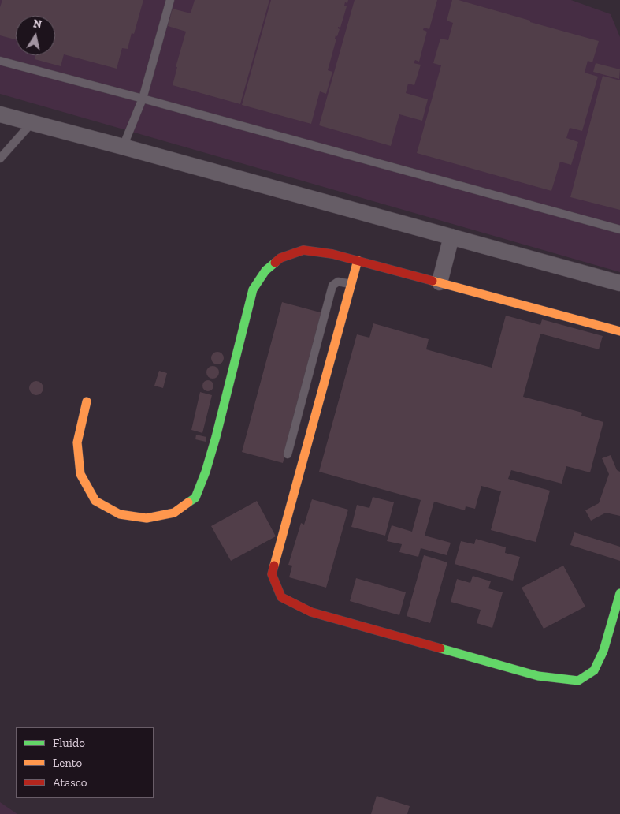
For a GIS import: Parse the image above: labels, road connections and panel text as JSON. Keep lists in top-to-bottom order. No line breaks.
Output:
{"legend":["Fluido","Lento","Atasco"],"north":"top"}
